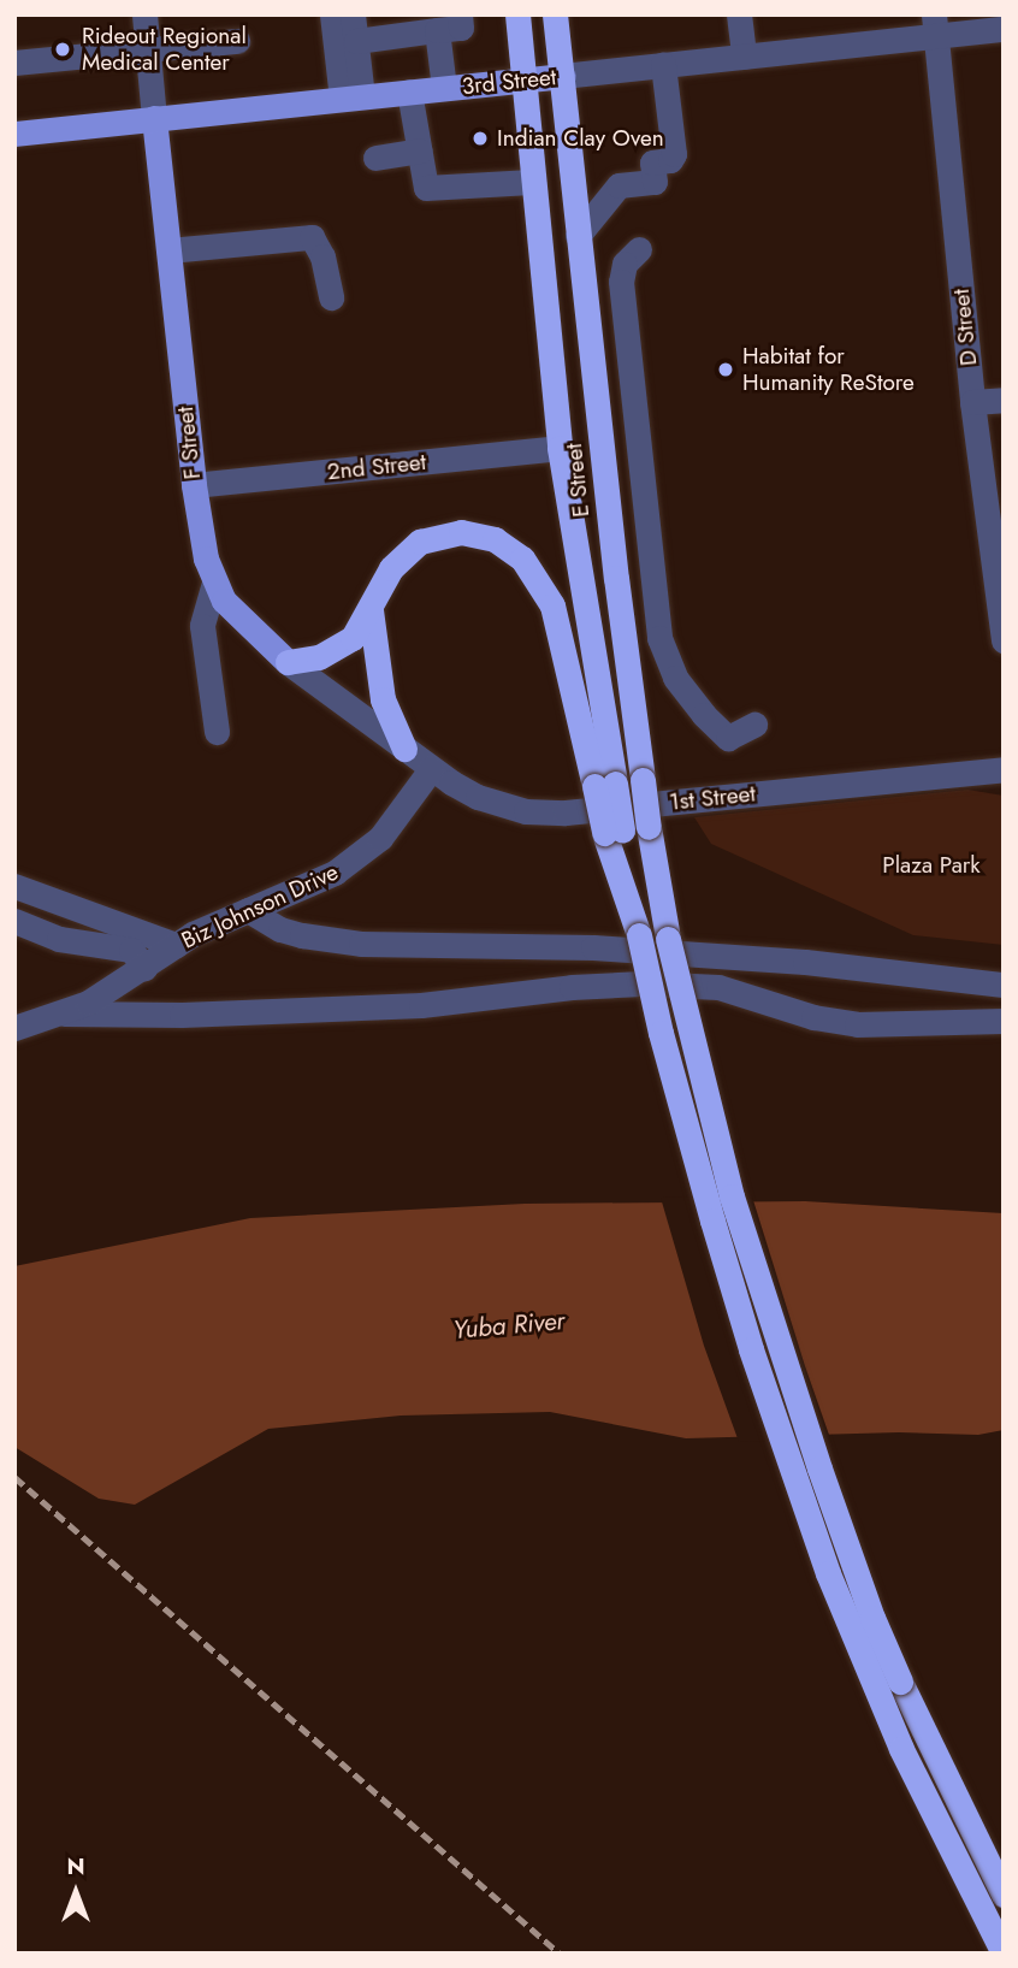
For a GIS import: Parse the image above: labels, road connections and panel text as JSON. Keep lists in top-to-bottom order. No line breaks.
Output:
{"streets":{"highway":["E Street"],"main road":["3rd Street","F Street"],"street":["D Street","2nd Street","1st Street","Biz Johnson Drive"]},"crossings":[["3rd Street","D Street"],["3rd Street","F Street"],["3rd Street","E Street"],["F Street","2nd Street"],["F Street","1st Street"],["F Street","Biz Johnson Drive"],["2nd Street","E Street"],["1st Street","Biz Johnson Drive"]],"water":["Yuba River"],"parks":["Plaza Park"],"places":["Rideout Regional Medical Center","Indian Clay Oven","Habitat for Humanity ReStore"],"north":"top"}
